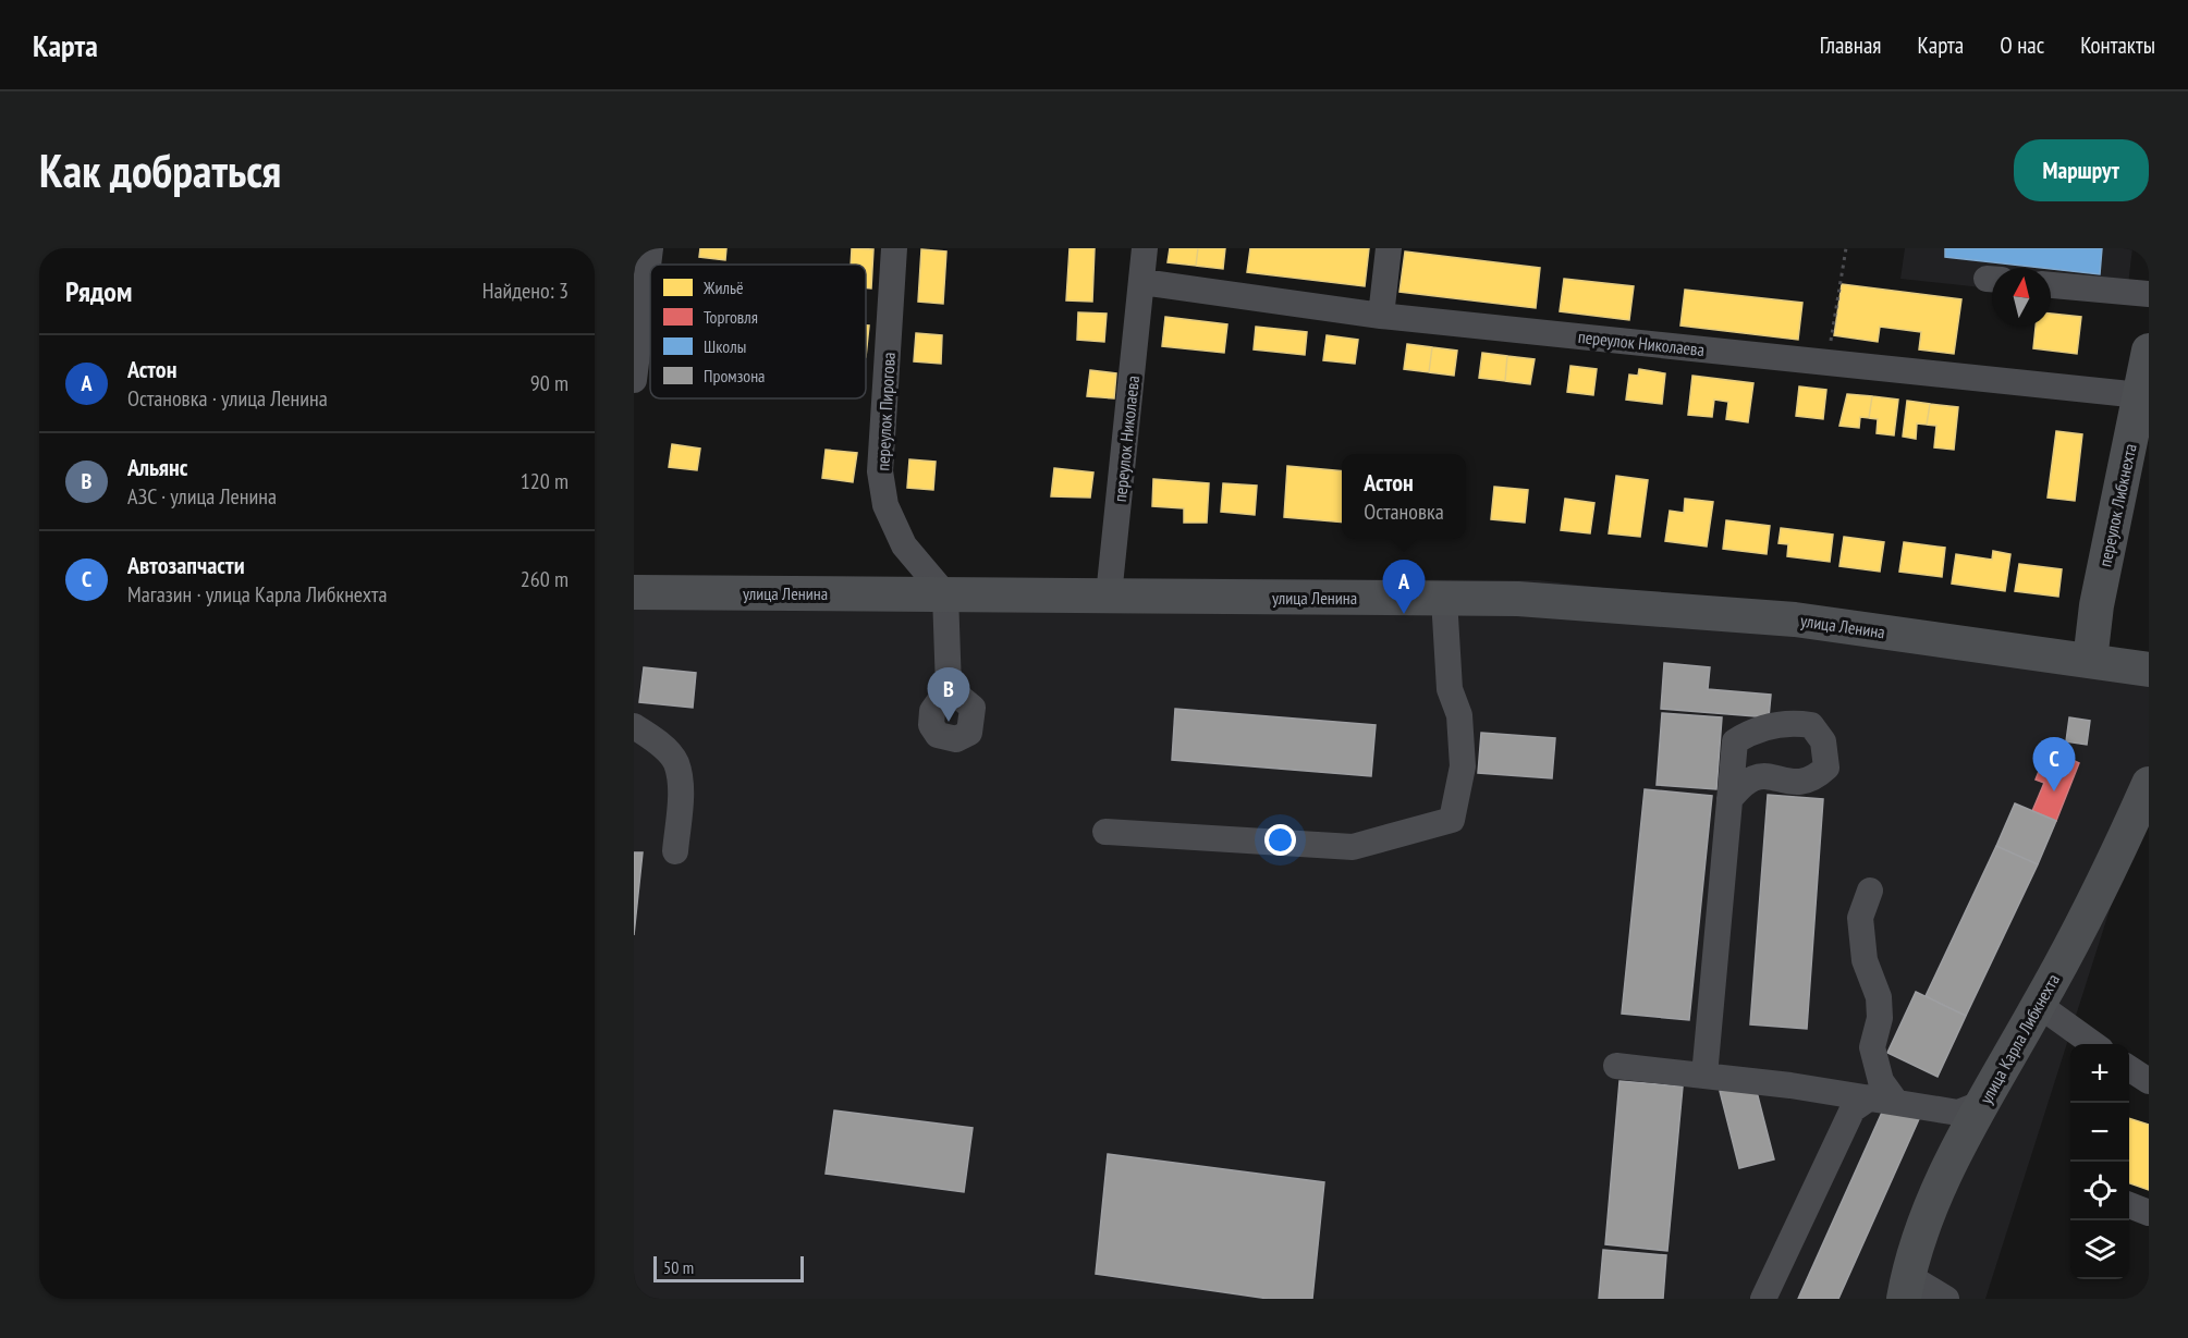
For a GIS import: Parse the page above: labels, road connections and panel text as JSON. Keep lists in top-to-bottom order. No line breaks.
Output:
{"streets":{"main road":["переулок Либкнехта","улица Ленина","улица Карла Либкнехта"],"street":["переулок Николаева","переулок Пирогова"]},"crossings":[["переулок Николаева","переулок Либкнехта"],["переулок Николаева","улица Ленина"],["переулок Пирогова","улица Ленина"],["переулок Либкнехта","улица Ленина"]],"legend":["Жильё","Торговля","Школы","Промзона"],"scale_bar":"50 m","north":"top","page":{"header":"Карта","nav":["Главная","Карта","О нас","Контакты"],"buttons":"Маршрут","title":"Как добраться","heading":["Рядом","Найдено: 3"],"list":[{"mark":"A","name":"Астон","note":"Остановка · улица Ленина","value":"90 m"},{"mark":"B","name":"Альянс","note":"АЗС · улица Ленина","value":"120 m"},{"mark":"C","name":"Автозапчасти","note":"Магазин · улица Карла Либкнехта","value":"260 m"}],"popup":["Астон","Остановка"],"pins":["A","B","C"],"map_buttons":["+","−"],"scale":"50 m"}}
